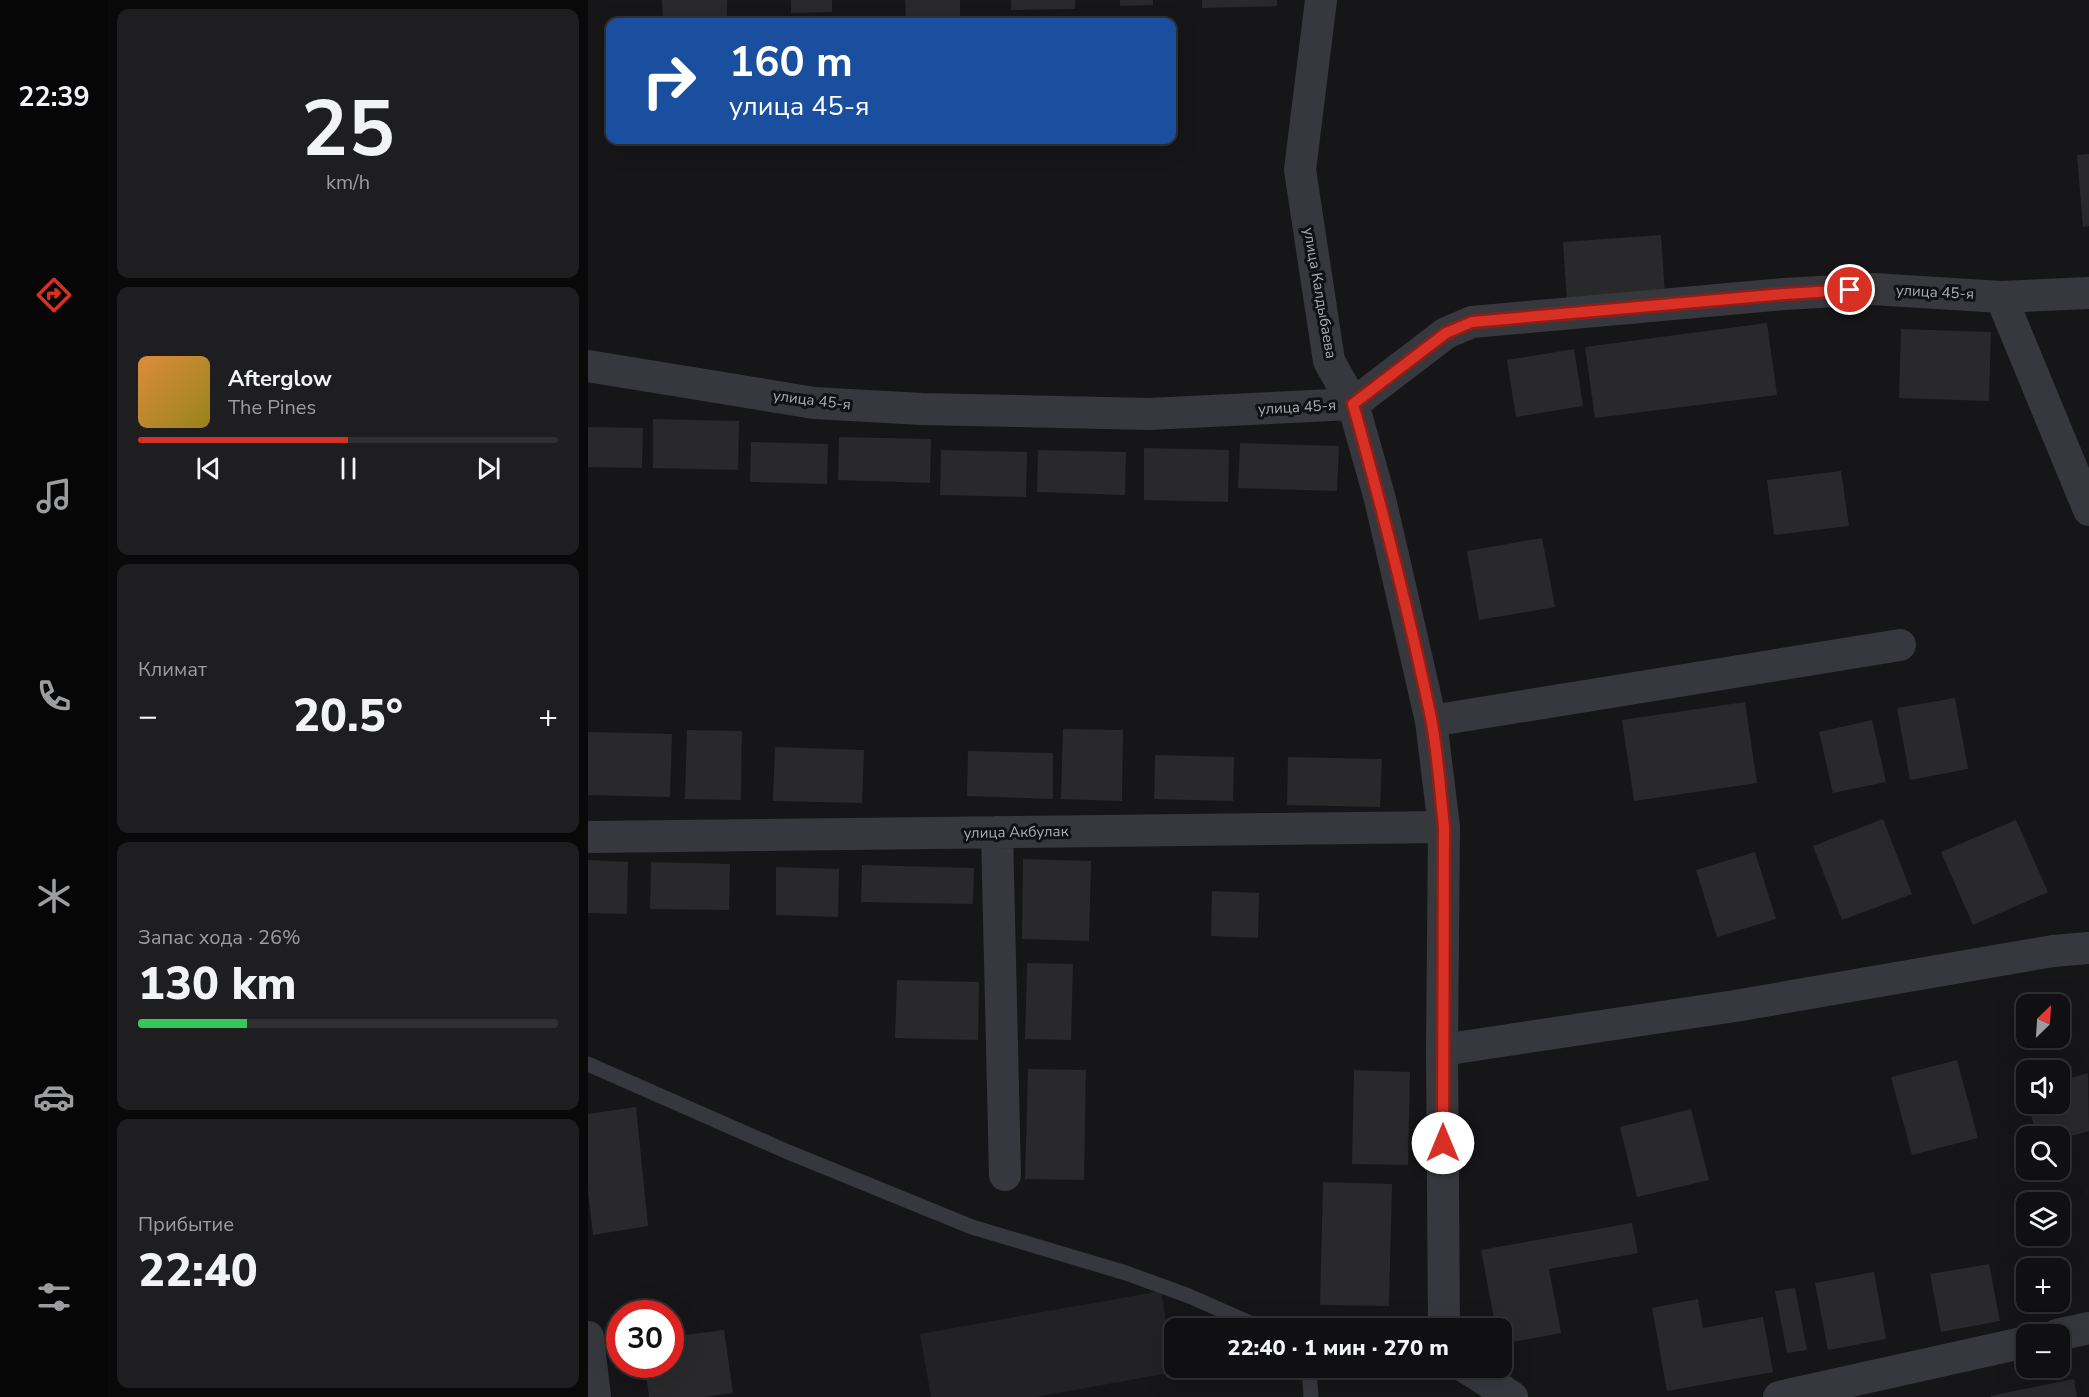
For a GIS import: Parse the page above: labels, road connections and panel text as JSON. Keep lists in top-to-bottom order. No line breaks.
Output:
{"streets":{"street":["улица 45-я","улица Калдыбаева","улица Акбулак"]},"crossings":[["улица 45-я","улица Калдыбаева"],["улица Калдыбаева","улица Акбулак"]],"north":"top right","page":{"tabs":"22:39","tile":[["25","km/h"],"Климат",["Запас хода · 26%","130 km"],["Прибытие","22:40"]],"turn":["160 m","улица 45-я"],"song":["Afterglow","The Pines"],"heat":["−","20.5°","+"],"map_buttons":["+","−"],"limit":"30","trip":"22:40 · 1 мин · 270 m"}}
